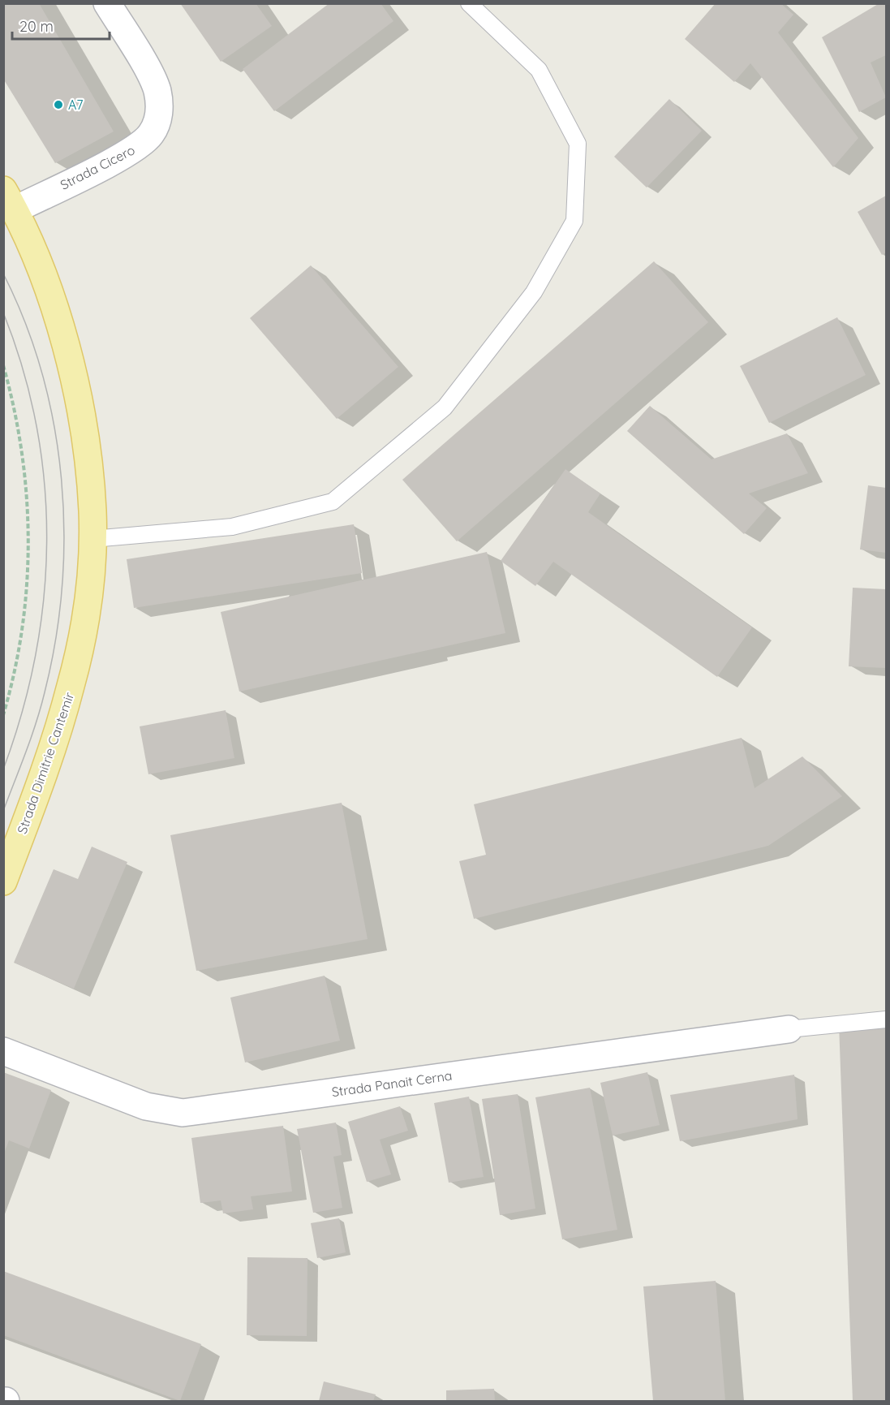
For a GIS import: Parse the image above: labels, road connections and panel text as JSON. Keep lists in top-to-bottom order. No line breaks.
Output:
{"streets":{"main road":["Strada Dimitrie Cantemir"],"street":["Strada Cicero","Strada Panait Cerna"]},"crossings":[["Strada Cicero","Strada Dimitrie Cantemir"]],"places":["A7"],"scale_bar":"20 m"}
